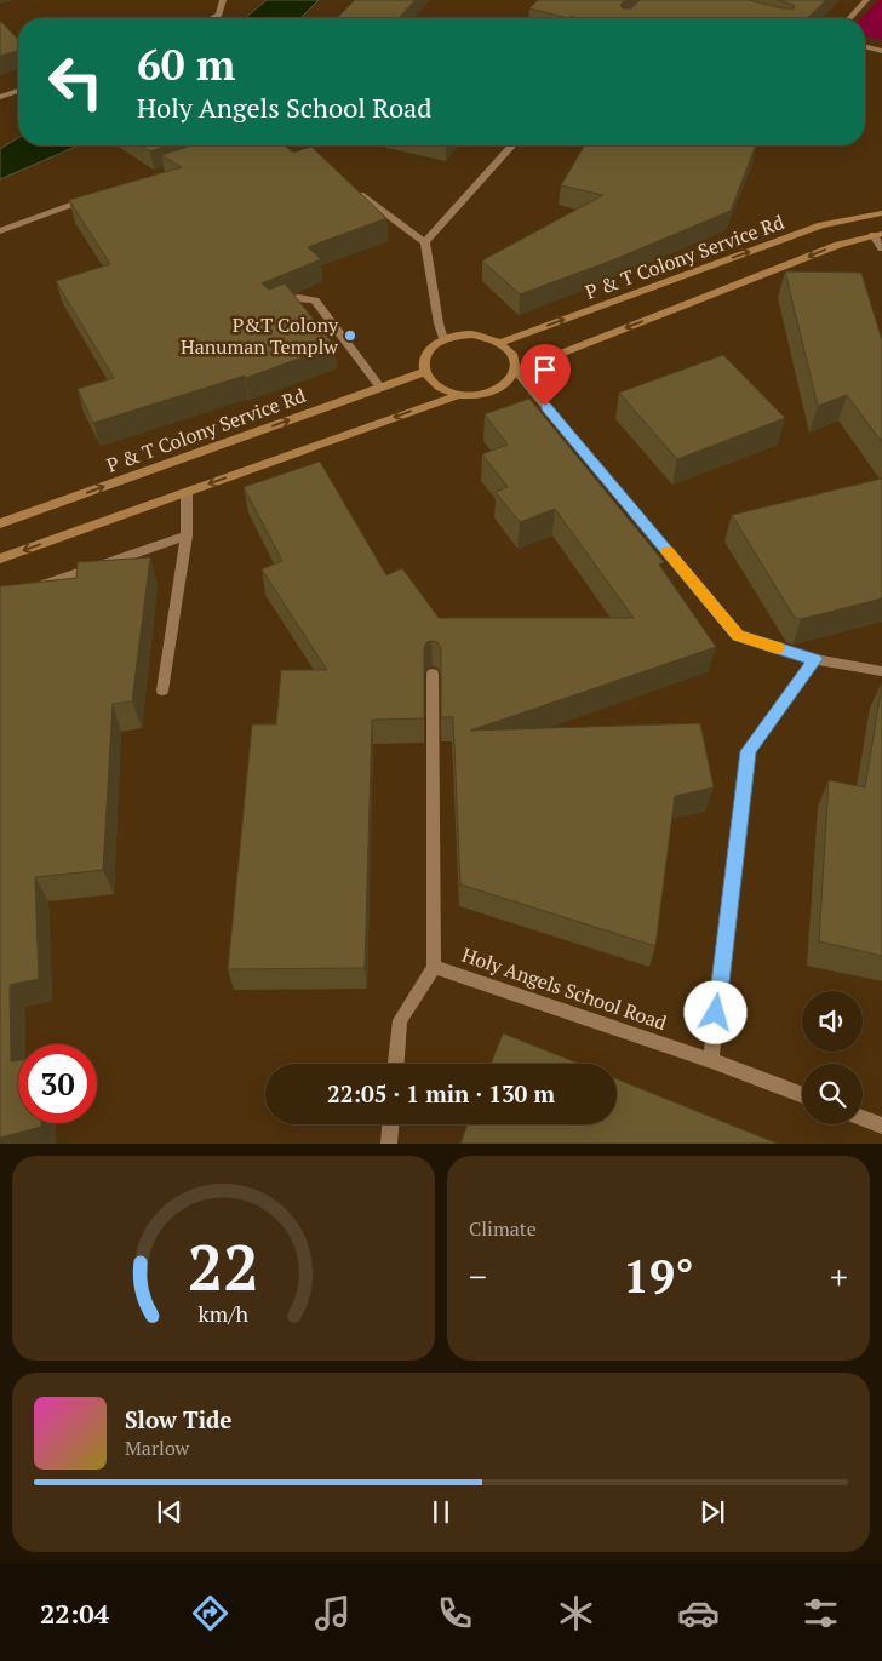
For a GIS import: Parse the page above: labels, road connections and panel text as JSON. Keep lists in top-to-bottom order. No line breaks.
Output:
{"streets":{"street":["P & T Colony Service Rd","Holy Angels School Road"]},"places":["P&T Colony Hanuman Templw"],"page":{"turn":["60 m","Holy Angels School Road"],"limit":"30","trip":"22:05 · 1 min · 130 m","tile":"Climate","heat":["−","19°","+"],"song":["Slow Tide","Marlow"],"tabs":"22:04","gauge":["22","km/h"]}}
